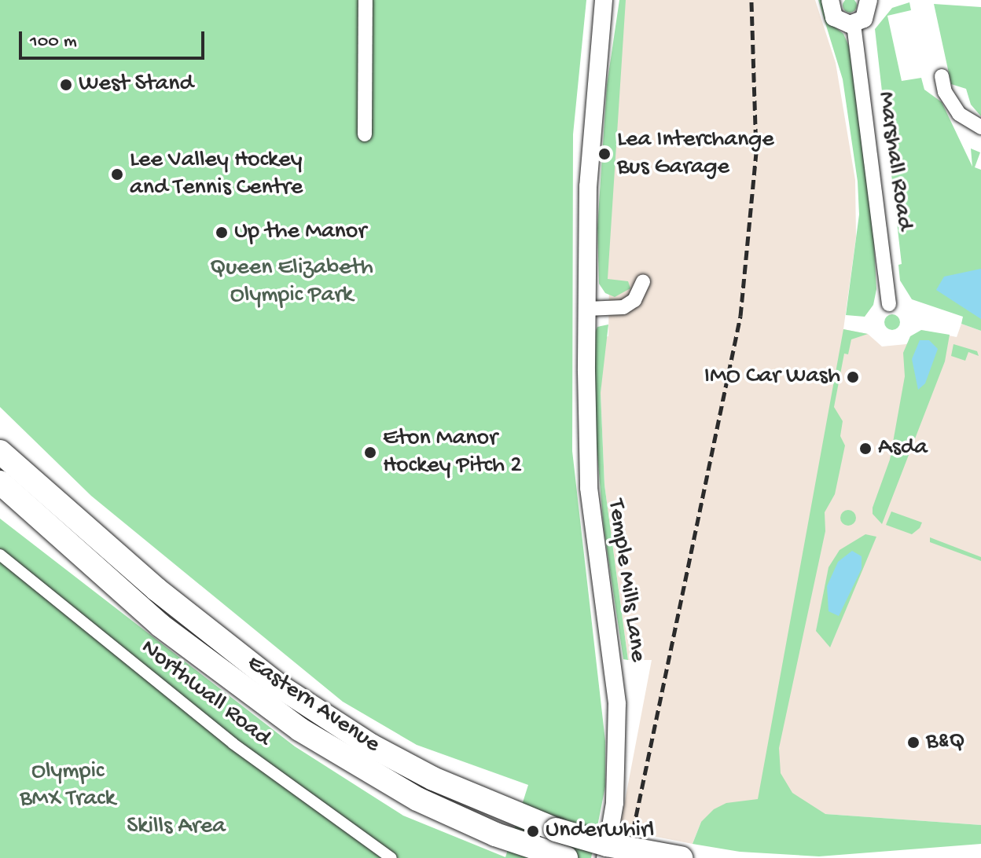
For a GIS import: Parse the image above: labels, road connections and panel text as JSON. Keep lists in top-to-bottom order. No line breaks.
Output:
{"streets":{"highway":["Eastern Avenue"],"street":["Marshall Road","Temple Mills Lane","Northwall Road"]},"parks":["Queen Elizabeth Olympic Park","Olympic BMX Track","Skills Area"],"places":["West Stand","Lea Interchange Bus Garage","Lee Valley Hockey and Tennis Centre","Up the Manor","IMO Car Wash","Asda","Eton Manor Hockey Pitch 2","B&Q","Underwhirl"],"scale_bar":"100 m"}
